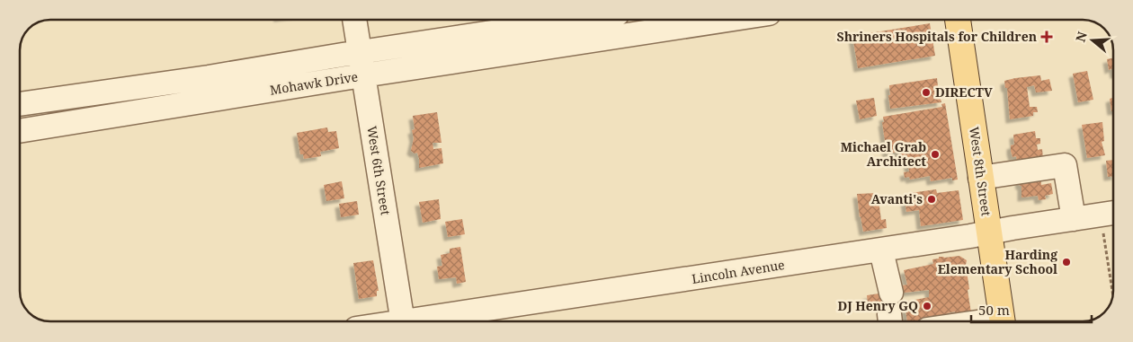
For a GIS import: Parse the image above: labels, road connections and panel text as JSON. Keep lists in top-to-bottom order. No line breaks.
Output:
{"streets":{"main road":["West 8th Street"],"street":["Mohawk Drive","West 6th Street","Lincoln Avenue"]},"crossings":[["Mohawk Drive","West 6th Street"],["West 8th Street","Lincoln Avenue"]],"places":{"health":["Shriners Hospitals for Children"],"other":["DIRECTV","Michael Grab Architect","Avanti's","Harding Elementary School","DJ Henry GQ"]},"scale_bar":"50 m","north":"left"}
